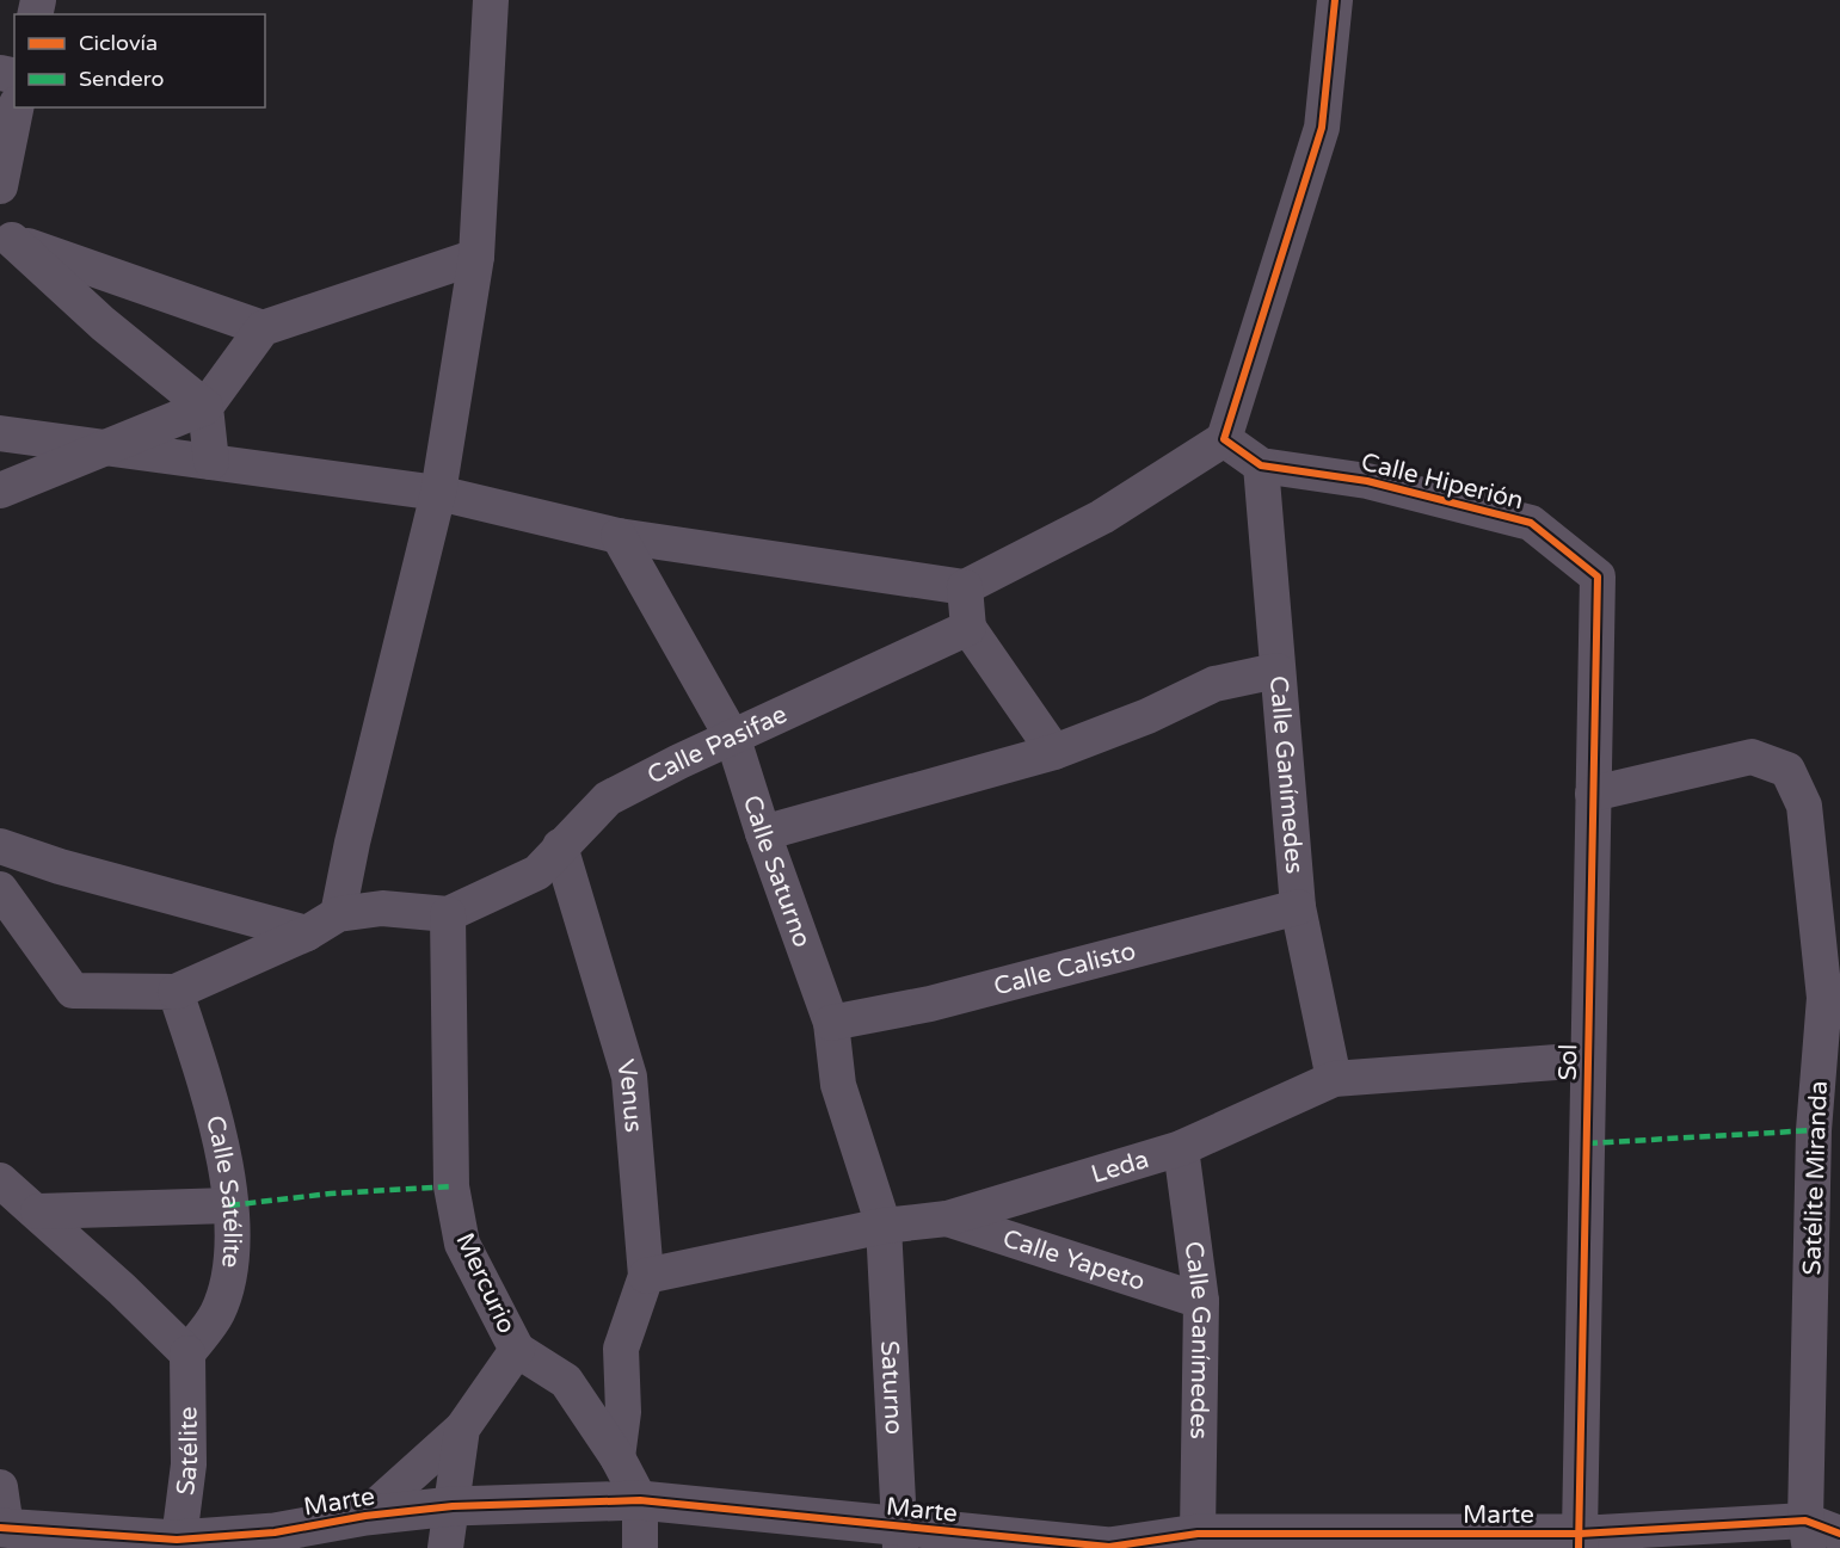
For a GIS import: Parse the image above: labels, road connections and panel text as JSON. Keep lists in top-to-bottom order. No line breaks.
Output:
{"streets":{"street":["Calle Hiperión","Calle Pasifae","Calle Ganímedes","Calle Saturno","Calle Calisto","Sol","Venus","Leda","Satélite Miranda","Calle Satélite","Calle Yapeto","Mercurio","Saturno","Satélite","Marte"]},"crossings":[["Calle Hiperión","Calle Ganímedes"],["Calle Hiperión","Sol"],["Calle Pasifae","Calle Saturno"],["Calle Pasifae","Venus"],["Calle Pasifae","Calle Satélite"],["Calle Pasifae","Mercurio"],["Calle Ganímedes","Calle Calisto"],["Calle Ganímedes","Leda"],["Calle Ganímedes","Calle Yapeto"],["Calle Ganímedes","Marte"],["Calle Saturno","Calle Calisto"],["Calle Saturno","Leda"],["Calle Saturno","Saturno"],["Sol","Leda"],["Sol","Satélite Miranda"],["Sol","Marte"],["Venus","Leda"],["Leda","Calle Yapeto"],["Leda","Saturno"],["Satélite Miranda","Marte"],["Calle Satélite","Satélite"],["Mercurio","Marte"],["Saturno","Marte"],["Satélite","Marte"]],"legend":["Ciclovía","Sendero"]}
